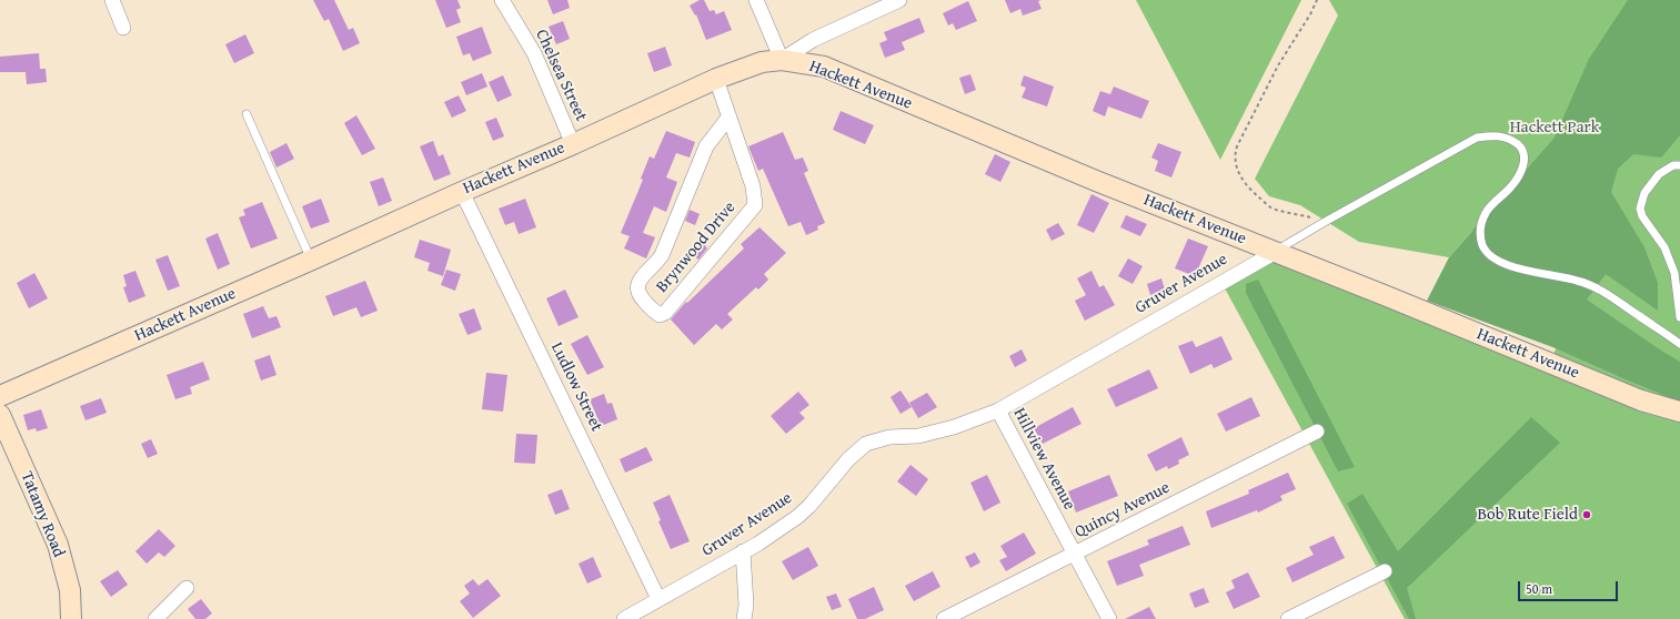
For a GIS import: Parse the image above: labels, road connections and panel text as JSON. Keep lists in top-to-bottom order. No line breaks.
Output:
{"streets":{"main road":["Hackett Avenue","Tatamy Road"],"street":["Chelsea Street","Brynwood Drive","Gruver Avenue","Ludlow Street","Hillview Avenue","Quincy Avenue"]},"crossings":[["Chelsea Street","Hackett Avenue"],["Hackett Avenue","Brynwood Drive"],["Hackett Avenue","Gruver Avenue"],["Hackett Avenue","Ludlow Street"],["Gruver Avenue","Ludlow Street"],["Gruver Avenue","Hillview Avenue"],["Hillview Avenue","Quincy Avenue"]],"parks":["Hackett Park"],"places":["Bob Rute Field"],"scale_bar":"50 m"}
